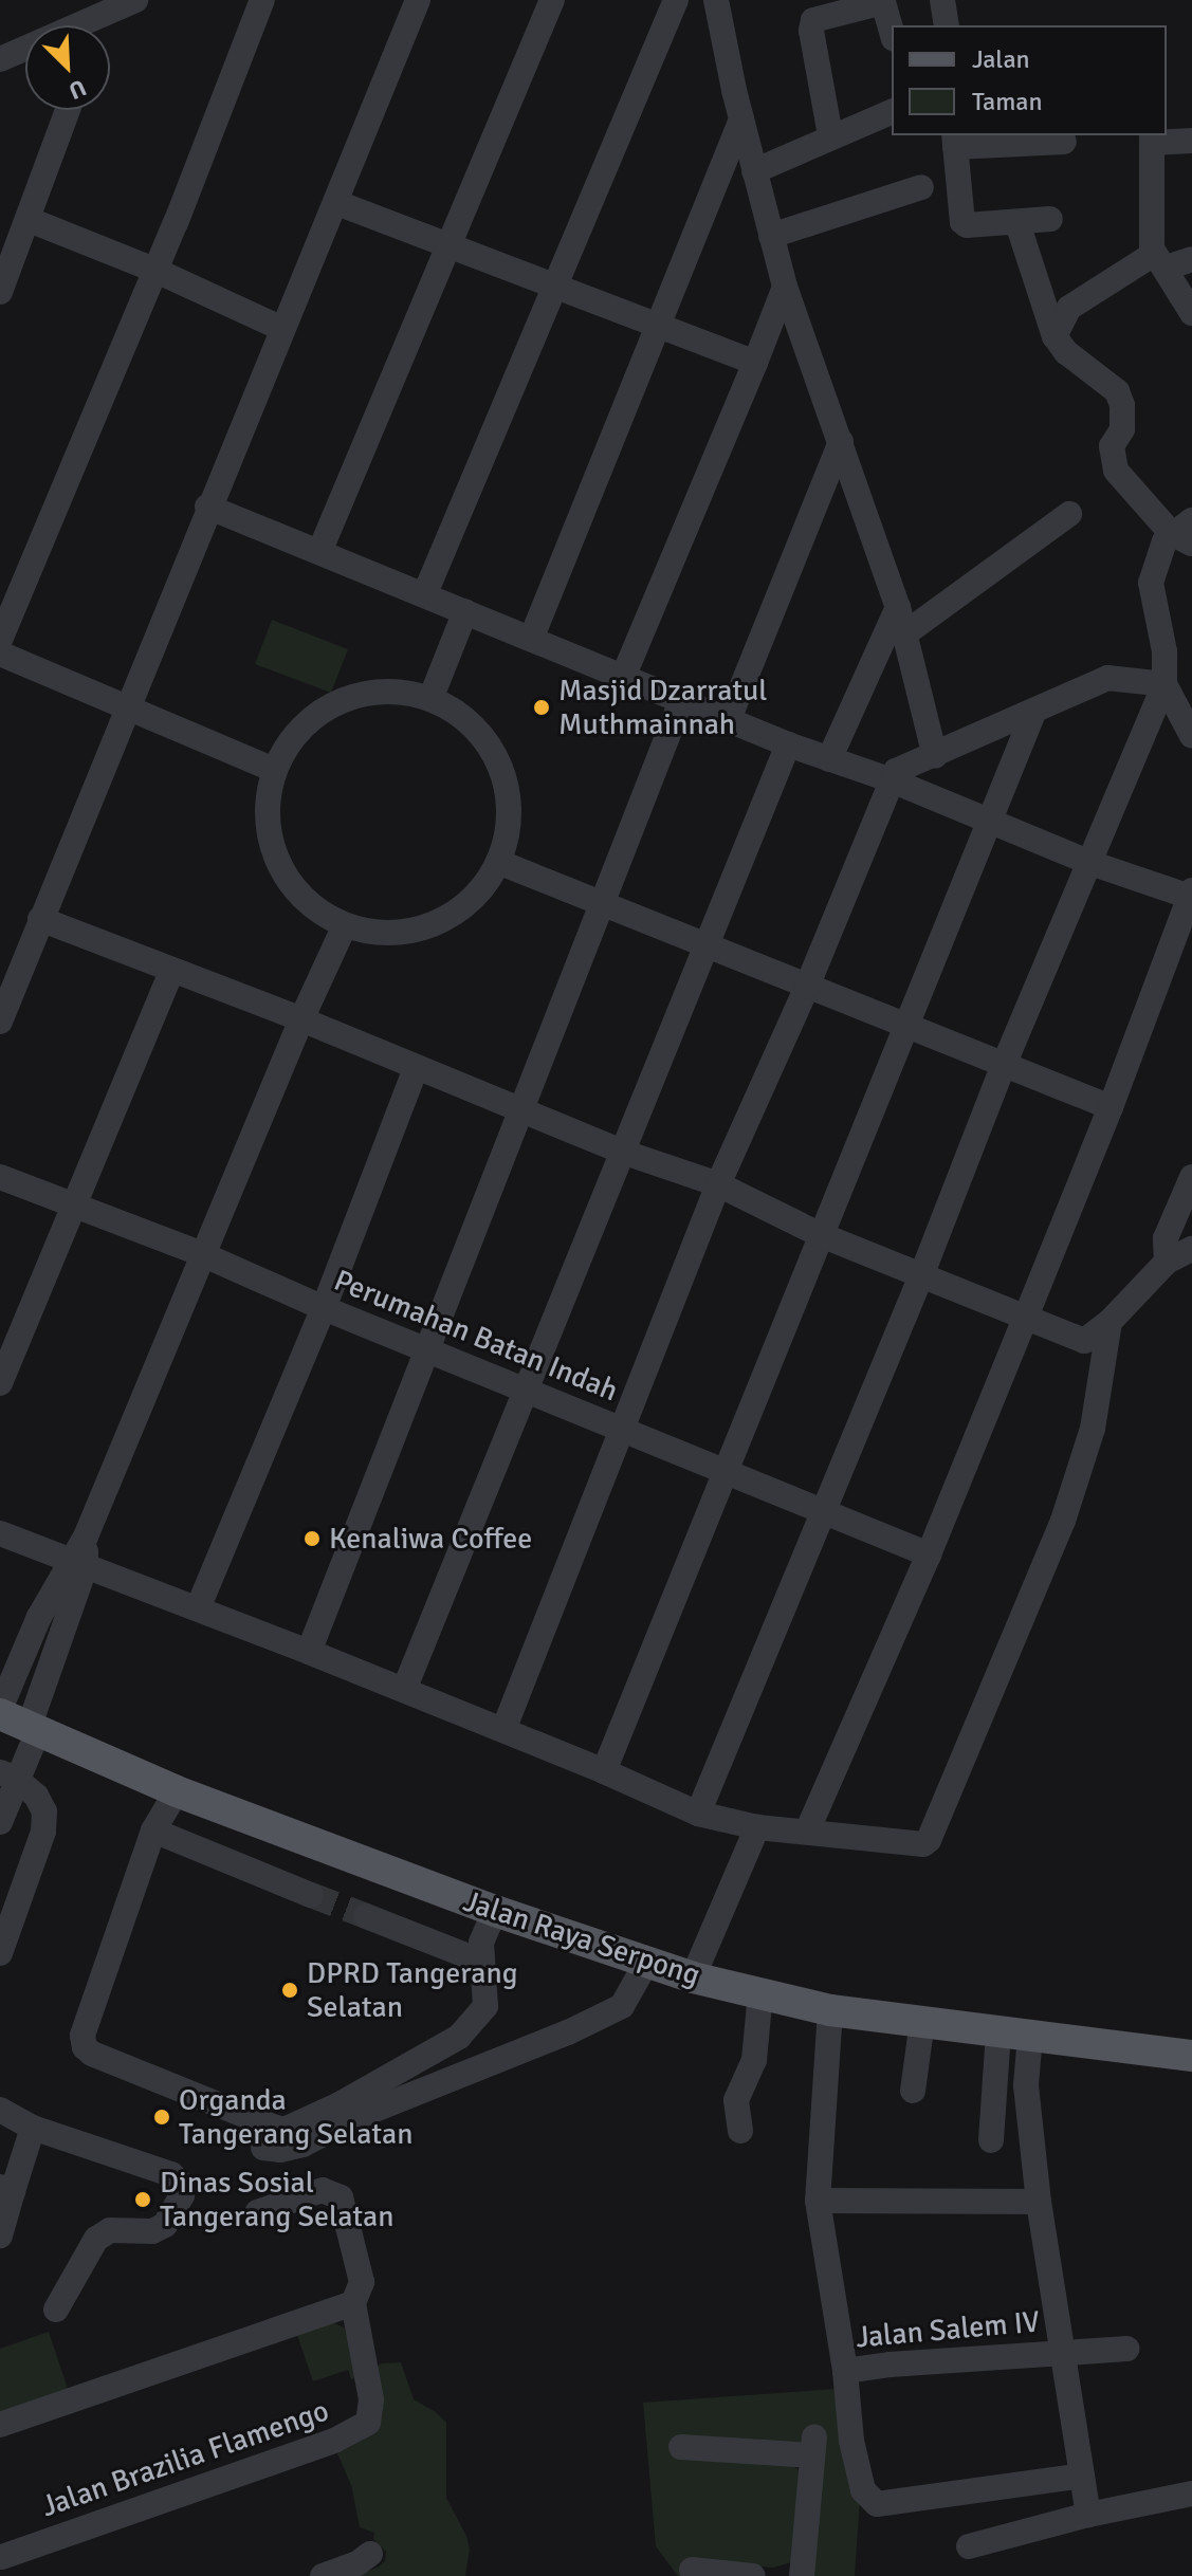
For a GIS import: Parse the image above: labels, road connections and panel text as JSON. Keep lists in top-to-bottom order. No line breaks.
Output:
{"streets":{"main road":["Jalan Raya Serpong"],"street":["Perumahan Batan Indah","Jalan Salem IV","Jalan Brazilia Flamengo"]},"crossings":[["Jalan Raya Serpong","Jalan Salem IV"]],"places":["Masjid Dzarratul Muthmainnah","Kenaliwa Coffee","DPRD Tangerang Selatan","Organda Tangerang Selatan","Dinas Sosial Tangerang Selatan"],"legend":["Jalan","Taman"],"north":"bottom right"}
